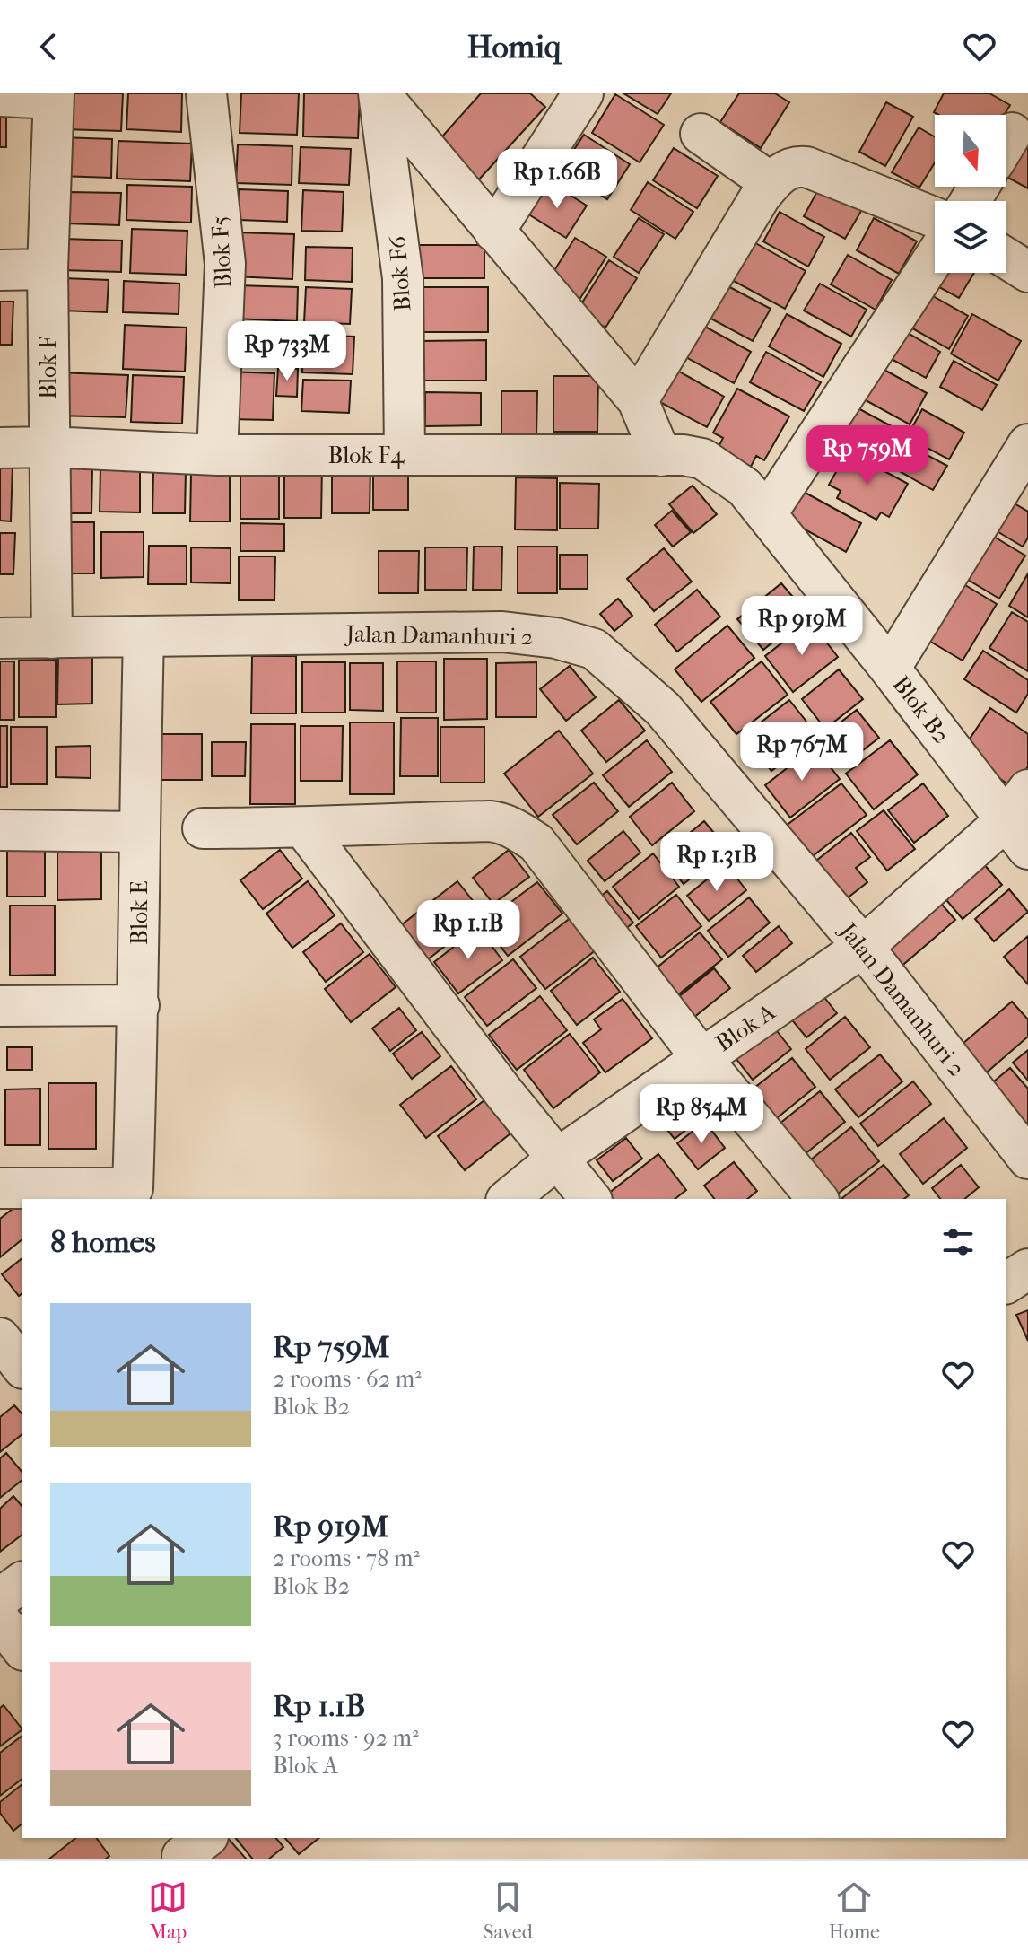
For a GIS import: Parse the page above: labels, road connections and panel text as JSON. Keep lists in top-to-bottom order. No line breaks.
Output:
{"streets":{"street":["Blok F5","Blok F6","Blok F","Blok F4","Jalan Damanhuri 2","Blok B2","Blok E","Blok A"]},"crossings":[["Blok F5","Blok F4"],["Blok F6","Blok F4"],["Blok F","Blok F4"],["Blok F","Jalan Damanhuri 2"],["Blok F4","Blok B2"],["Jalan Damanhuri 2","Blok E"],["Jalan Damanhuri 2","Blok A"],["Blok B2","Blok A"]],"north":"bottom","page":{"header":"Homiq","price":["Rp 1.66B","Rp 733M","Rp 759M","Rp 919M","Rp 767M","Rp 1.31B","Rp 1.1B","Rp 854M"],"heading":"8 homes","list":[{"name":"Rp 759M","note":"2 rooms · 62 m² · Blok B2"},{"name":"Rp 919M","note":"2 rooms · 78 m² · Blok B2"},{"name":"Rp 1.1B","note":"3 rooms · 92 m² · Blok A"}],"tabs":["Map","Saved","Home"]}}
